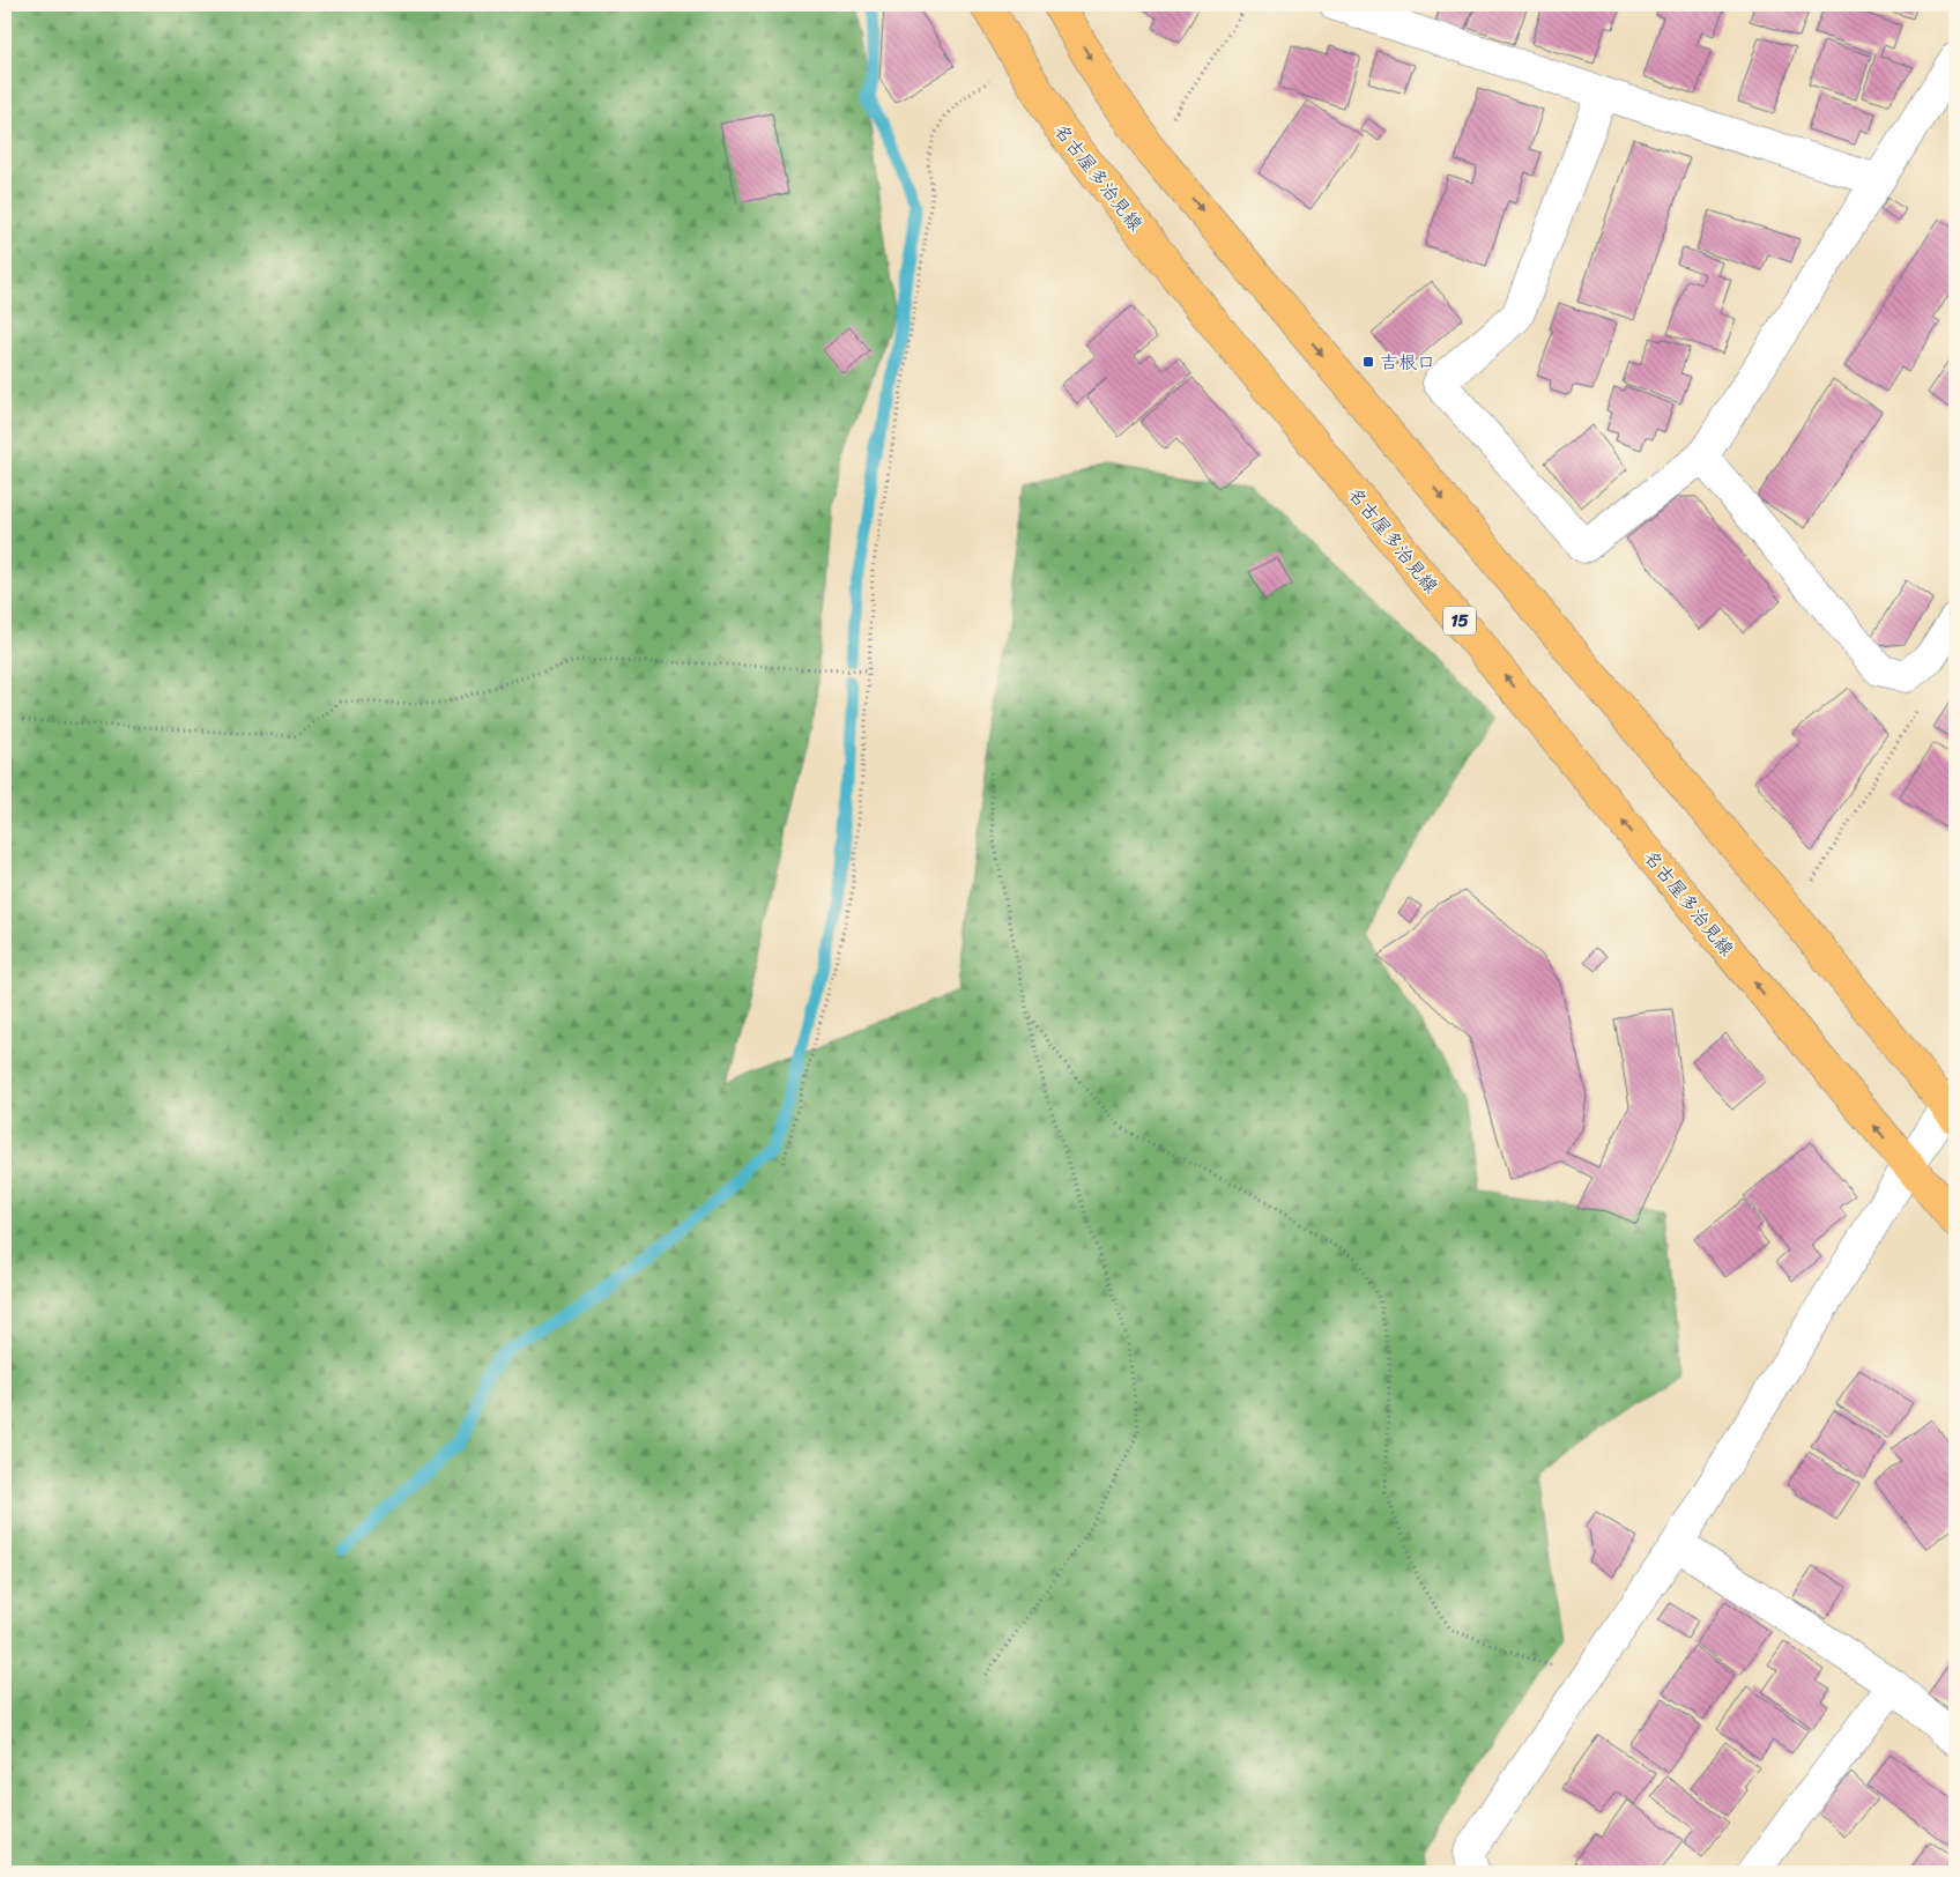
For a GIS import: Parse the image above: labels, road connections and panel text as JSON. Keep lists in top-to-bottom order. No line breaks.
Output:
{"streets":{"main road":["名古屋多治見線","15"]},"places":{"transit":["吉根口"]}}
